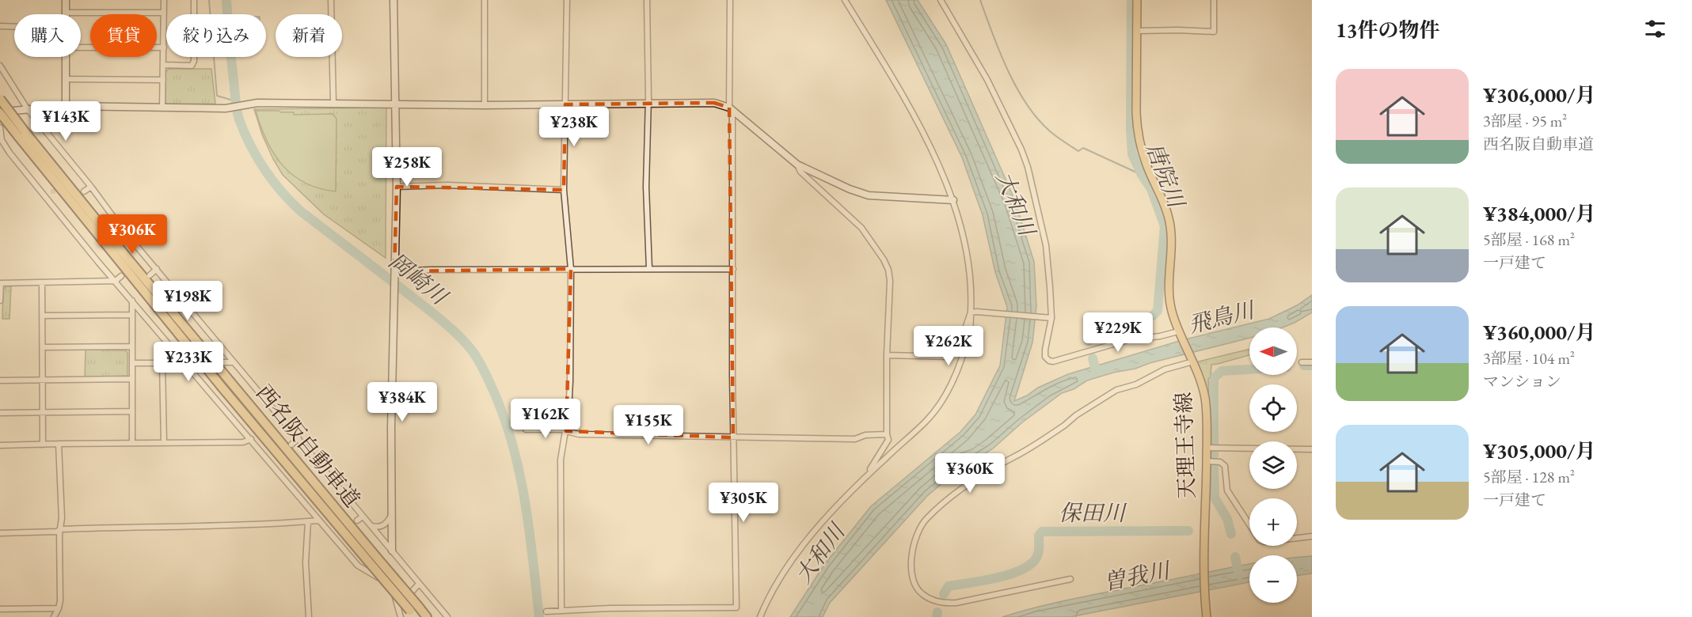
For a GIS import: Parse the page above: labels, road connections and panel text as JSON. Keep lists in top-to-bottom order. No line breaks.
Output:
{"streets":{"highway":["西名阪自動車道"],"main road":["天理王寺線"]},"water":["唐院川","大和川","岡崎川","飛鳥川","保田川","曽我川"],"north":"left","page":{"heading":"13件の物件","chip":["購入","賃貸","絞り込み","新着"],"list":[{"name":"¥306,000/月","note":"3部屋 · 95 m² · 西名阪自動車道"},{"name":"¥384,000/月","note":"5部屋 · 168 m² · 一戸建て"},{"name":"¥360,000/月","note":"3部屋 · 104 m² · マンション"},{"name":"¥305,000/月","note":"5部屋 · 128 m² · 一戸建て"}],"price":["¥143K","¥238K","¥258K","¥306K","¥198K","¥229K","¥262K","¥233K","¥384K","¥162K","¥155K","¥360K","¥305K"],"map_buttons":["+","−"]}}
